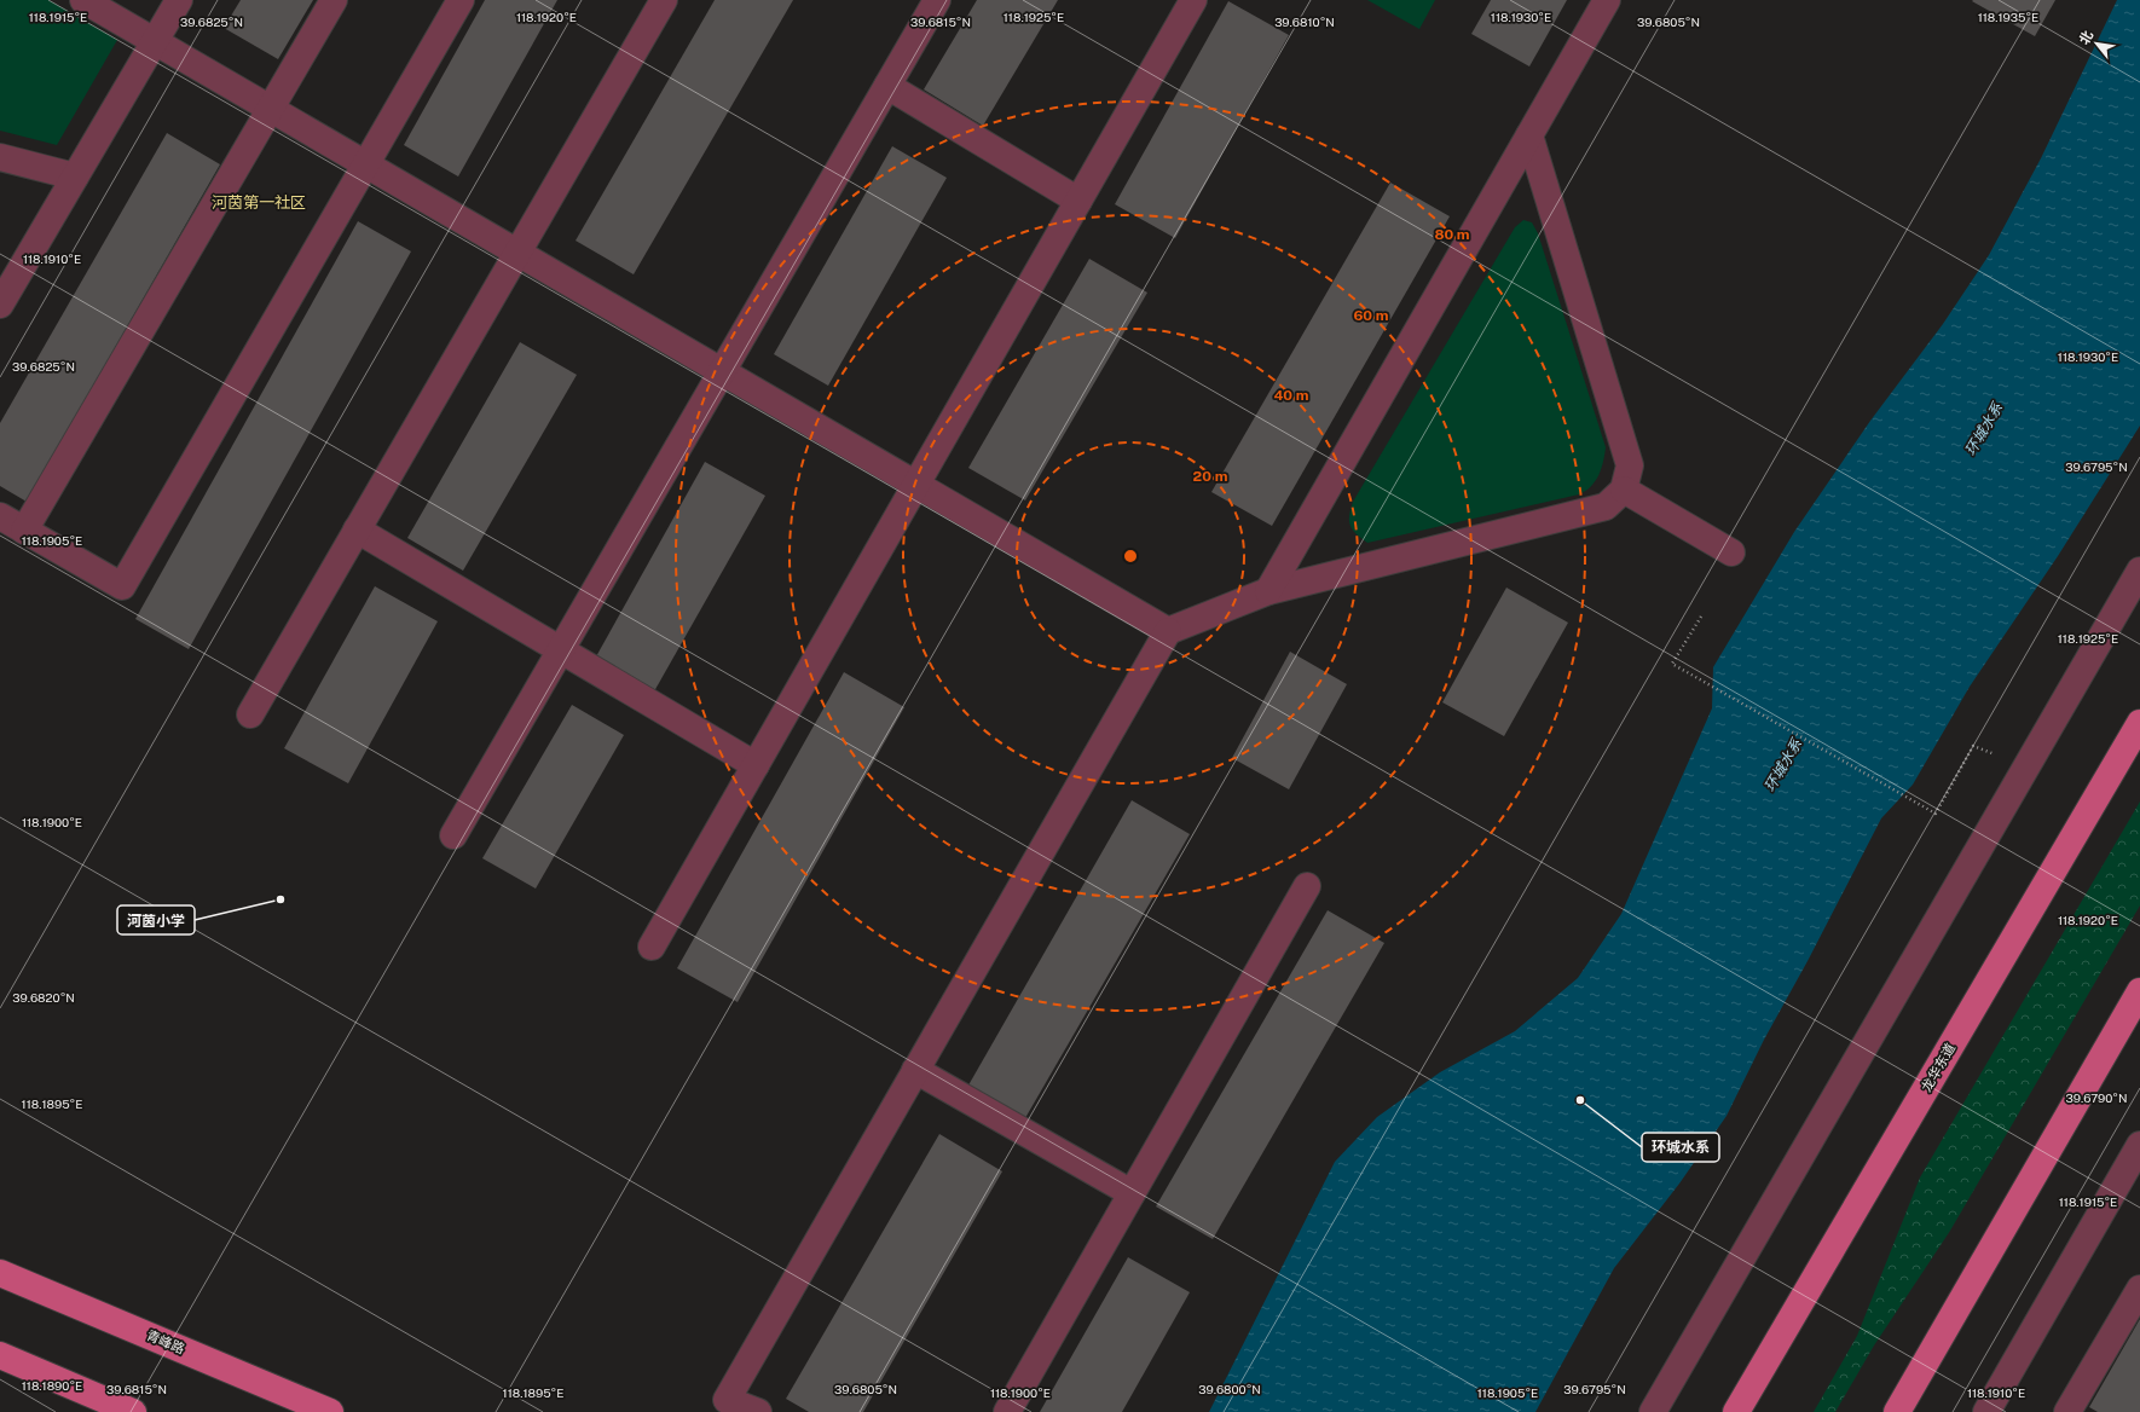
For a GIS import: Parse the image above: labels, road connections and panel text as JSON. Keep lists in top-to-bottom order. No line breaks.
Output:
{"streets":{"main road":["龙华东道","青峰路"]},"districts":["河茵第一社区"],"water":["环城水系"],"places":["河茵小学","环城水系"],"north":"top left","coordinates":["118.1915°E","118.1920°E","118.1925°E","118.1930°E","118.1935°E","39.6815°N","39.6805°N","39.6825°N","39.6810°N","118.1910°E","39.6795°N","118.1905°E","118.1900°E","39.6820°N","39.6790°N","118.1895°E","118.1890°E","39.6800°N"],"rings":["80 m","60 m","40 m","20 m"]}
